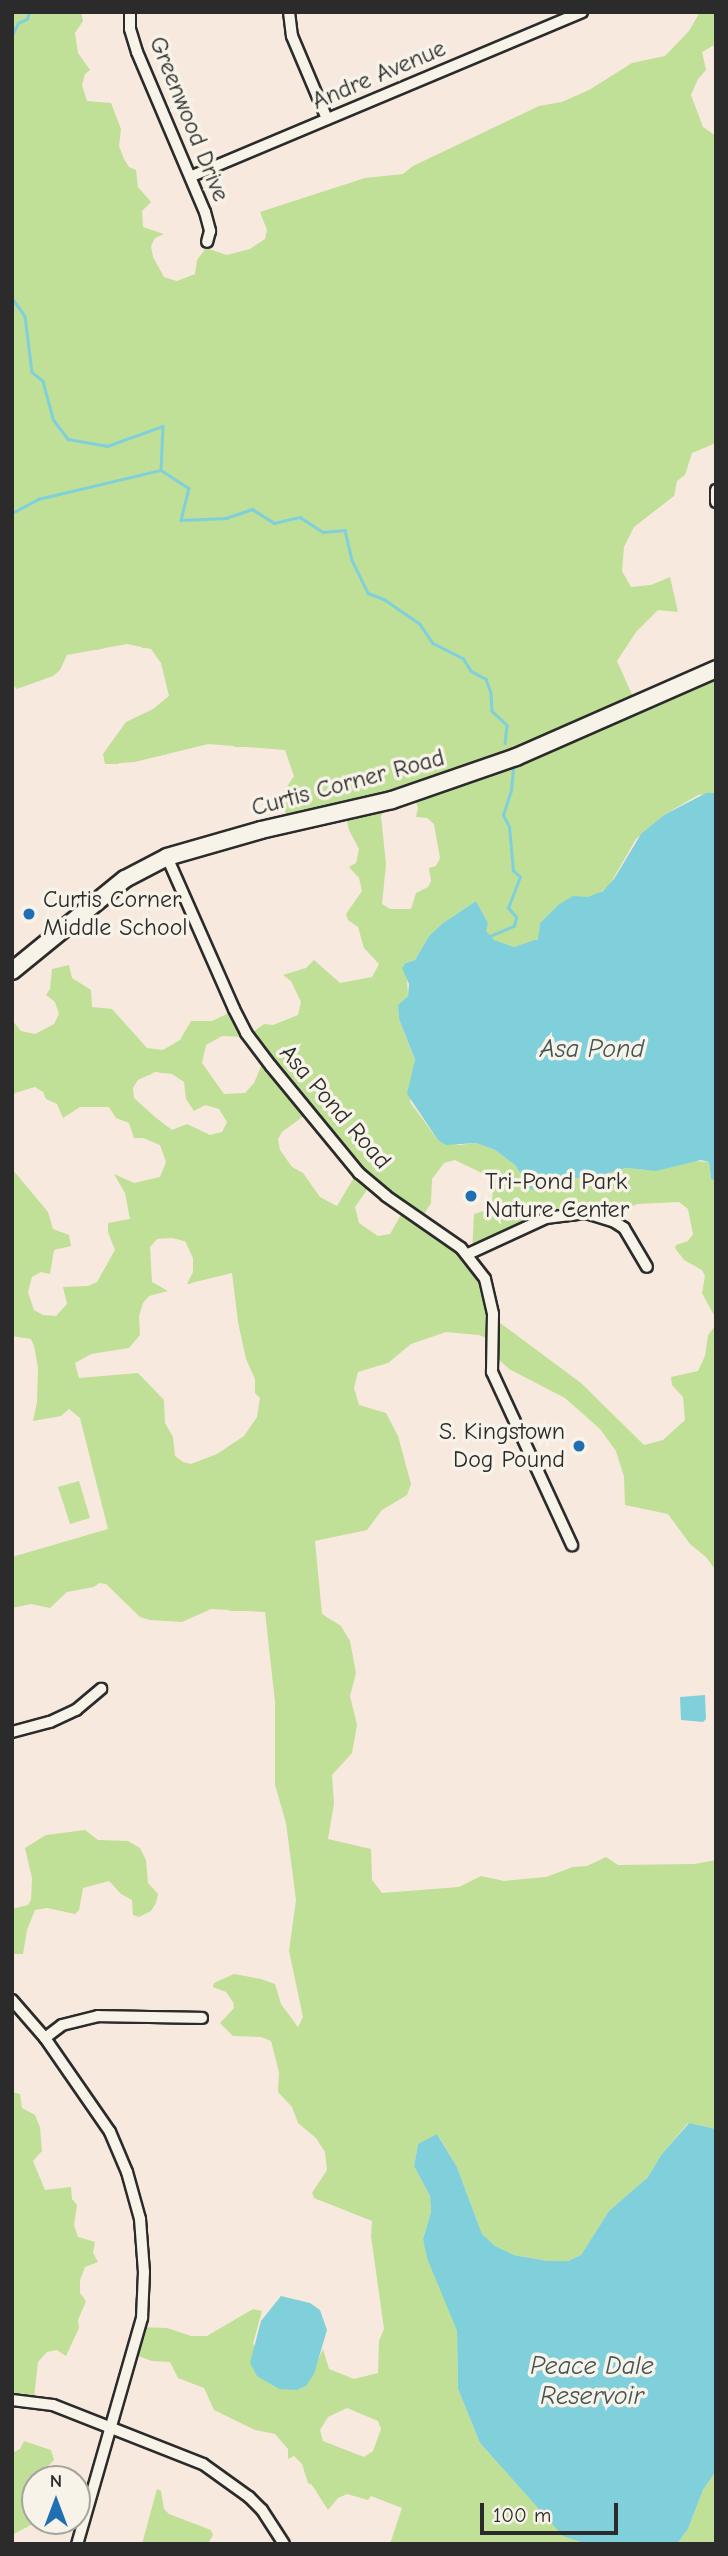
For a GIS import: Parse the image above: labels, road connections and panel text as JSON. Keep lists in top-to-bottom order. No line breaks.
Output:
{"streets":{"street":["Andre Avenue","Greenwood Drive","Curtis Corner Road","Asa Pond Road"]},"crossings":[["Andre Avenue","Greenwood Drive"],["Curtis Corner Road","Asa Pond Road"]],"water":["Asa Pond","Peace Dale Reservoir"],"places":["Curtis Corner Middle School","Tri-Pond Park Nature Center","S. Kingstown Dog Pound"],"scale_bar":"100 m","north":"top"}
